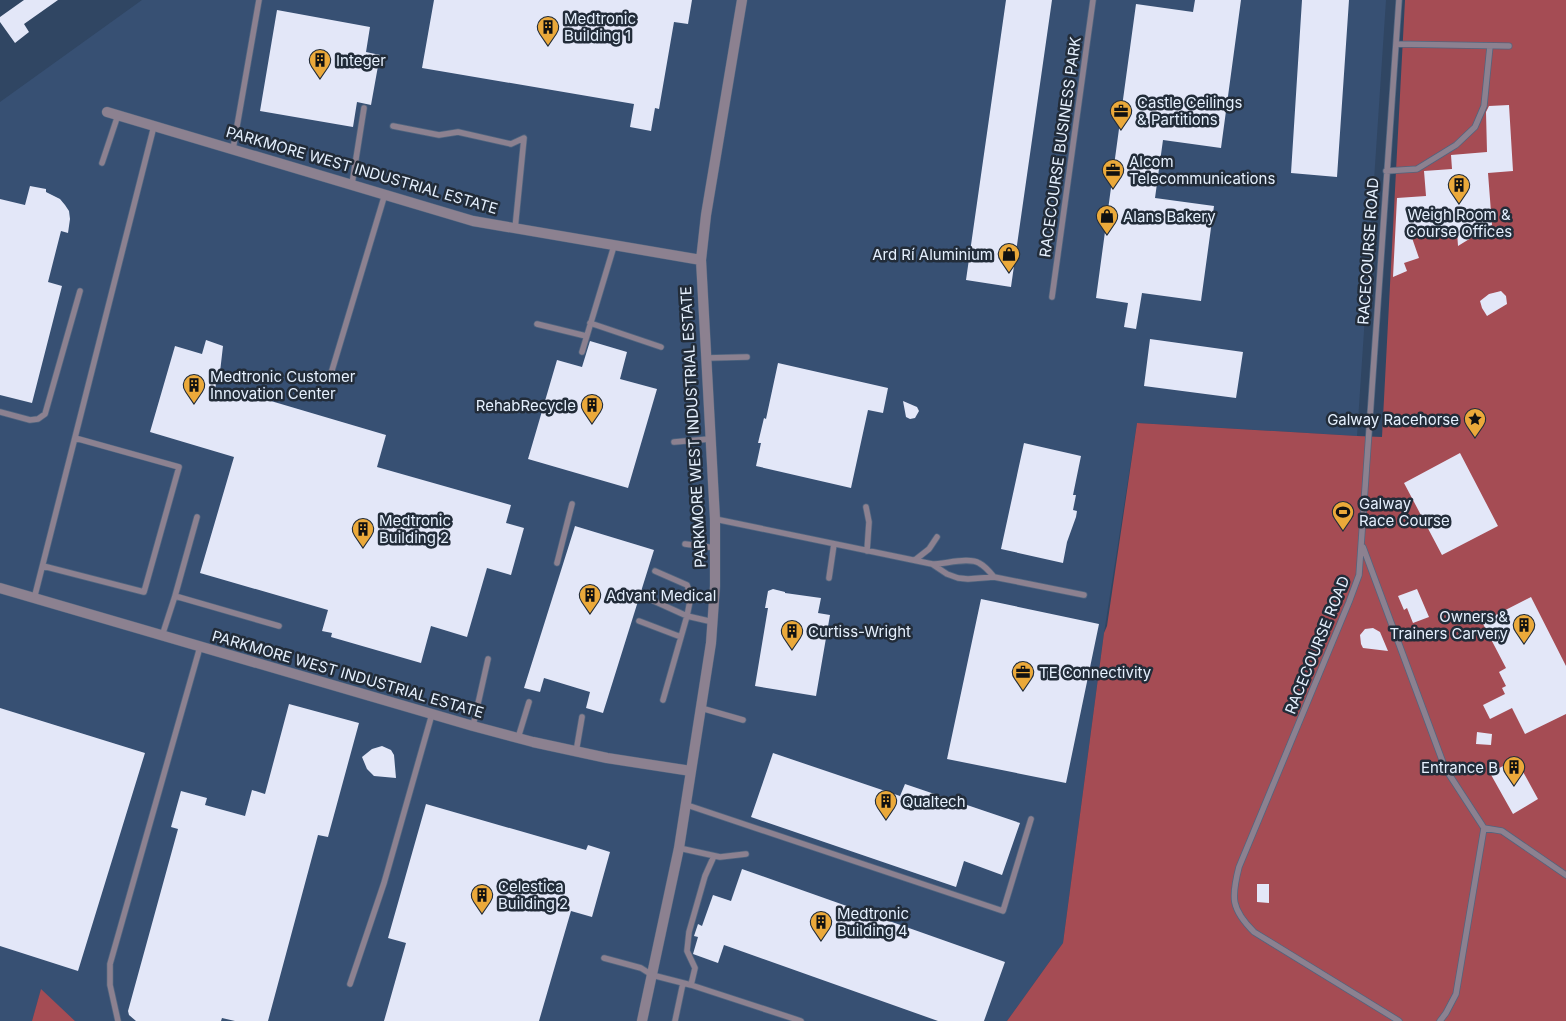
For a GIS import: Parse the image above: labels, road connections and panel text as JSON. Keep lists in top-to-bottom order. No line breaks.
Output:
{"streets":{"street":["PARKMORE WEST INDUSTRIAL ESTATE"],"lane":["RACECOURSE BUSINESS PARK","RACECOURSE ROAD"]},"places":{"building":["Medtronic Building 1","Integer","Weigh Room & Course Offices","Medtronic Customer Innovation Center","RehabRecycle","Medtronic Building 2","Advant Medical","Owners & Trainers Carvery","Curtiss-Wright","Entrance B","Qualtech","Celestica Building 2","Medtronic Building 4"],"office":["Castle Ceilings & Partitions","Alcom Telecommunications","TE Connectivity"],"shop":["Alans Bakery","Ard Rí Aluminium"],"place":["Galway Racehorse"],"sports":["Galway Race Course"]}}
